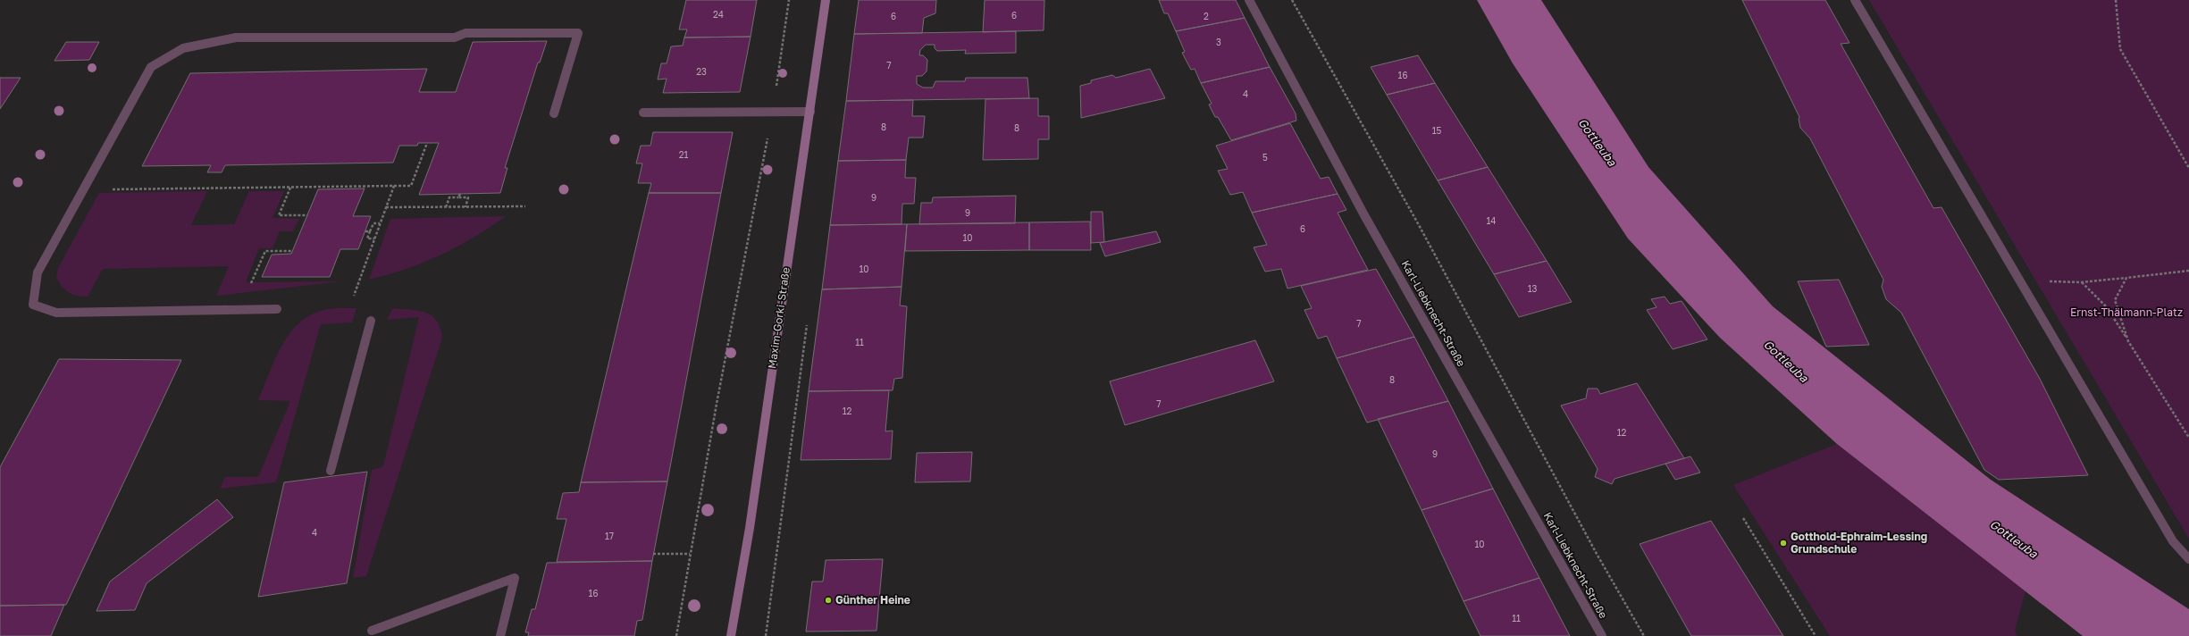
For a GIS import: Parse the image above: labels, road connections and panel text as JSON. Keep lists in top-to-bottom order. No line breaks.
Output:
{"streets":{"main road":["Maxim-Gorki-Straße"],"street":["Karl-Liebknecht-Straße"]},"water":["Gottleuba"],"parks":["Ernst-Thälmann-Platz"],"places":["Gotthold-Ephraim-Lessing Grundschule","Günther Heine"],"house_numbers":["24","6","6","2","3","7","23","16","4","8","8","15","21","5","9","9","14","6","10","10","13","7","11","8","7","12","12","9","4","17","10","16","11"]}
